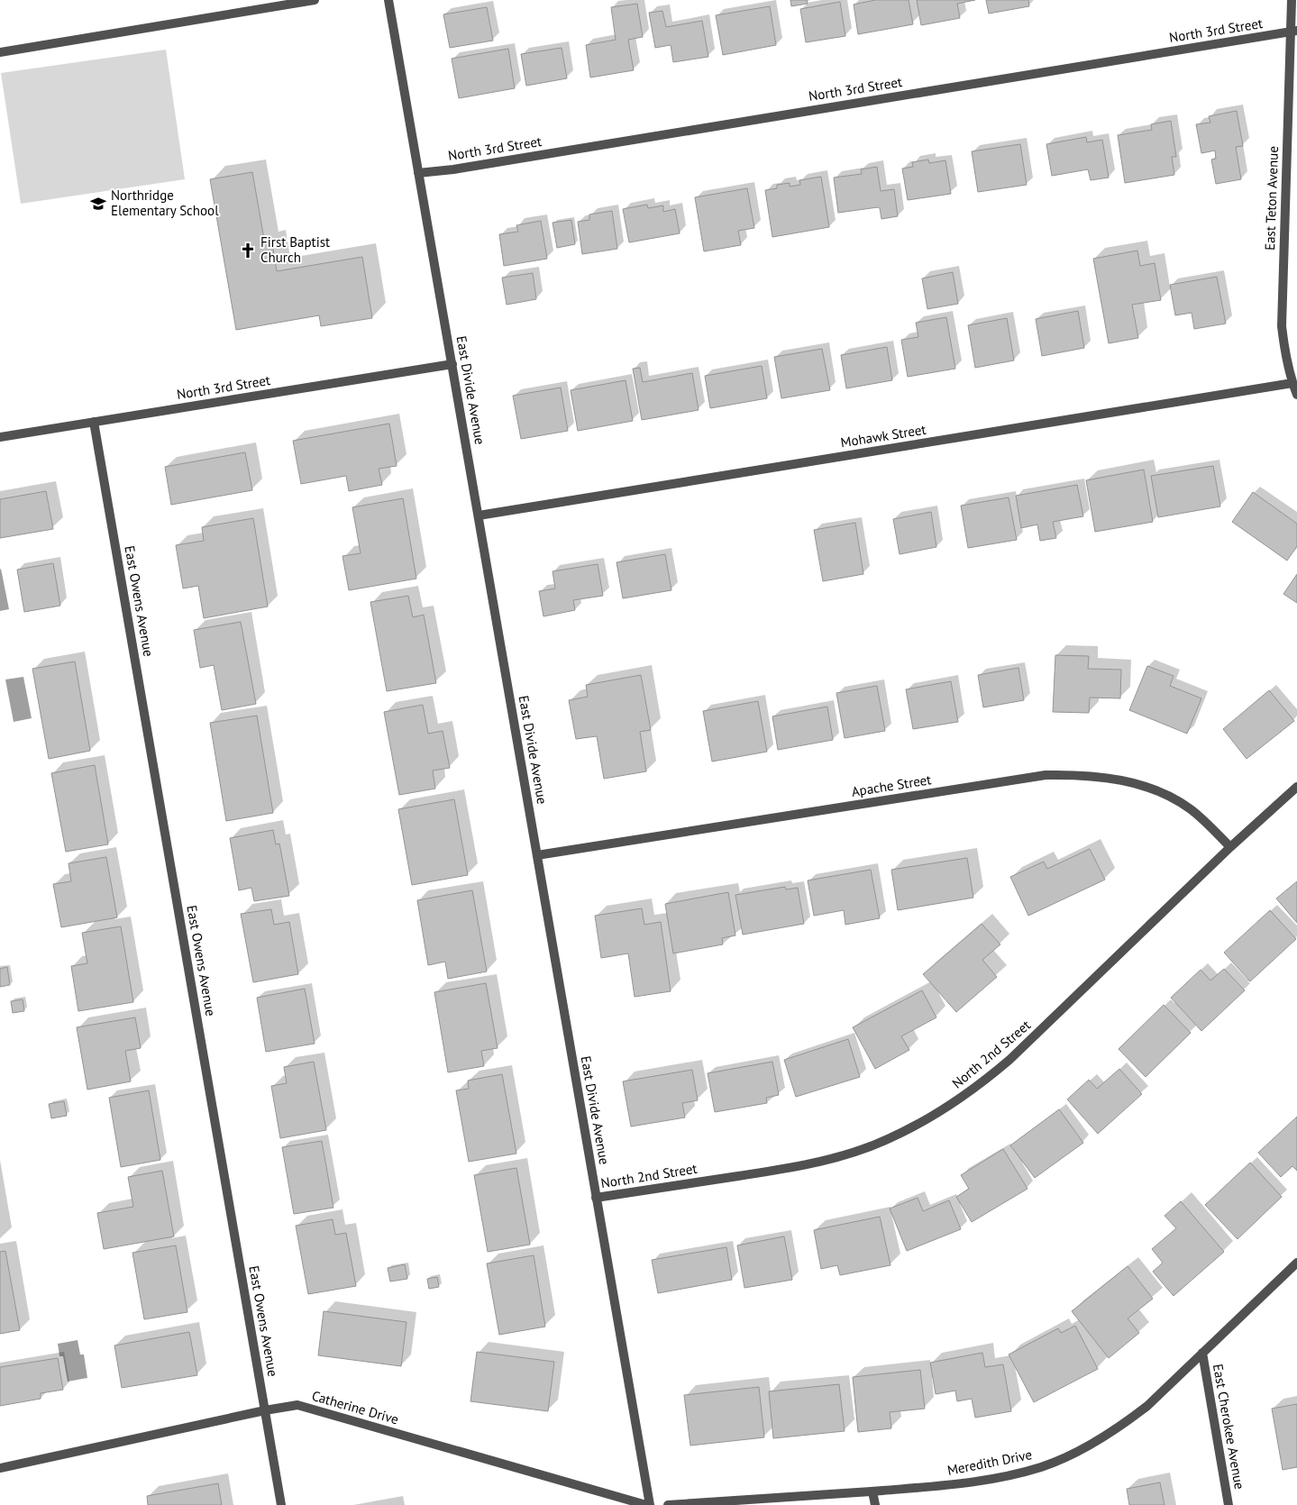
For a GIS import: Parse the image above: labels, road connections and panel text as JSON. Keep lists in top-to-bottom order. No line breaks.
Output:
{"streets":{"street":["North 3rd Street","East Teton Avenue","East Divide Avenue","Mohawk Street","East Owens Avenue","Apache Street","North 2nd Street","Catherine Drive","East Cherokee Avenue","Meredith Drive"]},"crossings":[["North 3rd Street","East Teton Avenue"],["North 3rd Street","East Divide Avenue"],["North 3rd Street","East Owens Avenue"],["East Teton Avenue","Mohawk Street"],["East Divide Avenue","Mohawk Street"],["East Divide Avenue","Apache Street"],["East Divide Avenue","North 2nd Street"],["East Owens Avenue","Catherine Drive"],["Apache Street","North 2nd Street"],["East Cherokee Avenue","Meredith Drive"]],"places":{"school or university":["Northridge Elementary School"],"church":["First Baptist Church"]}}
